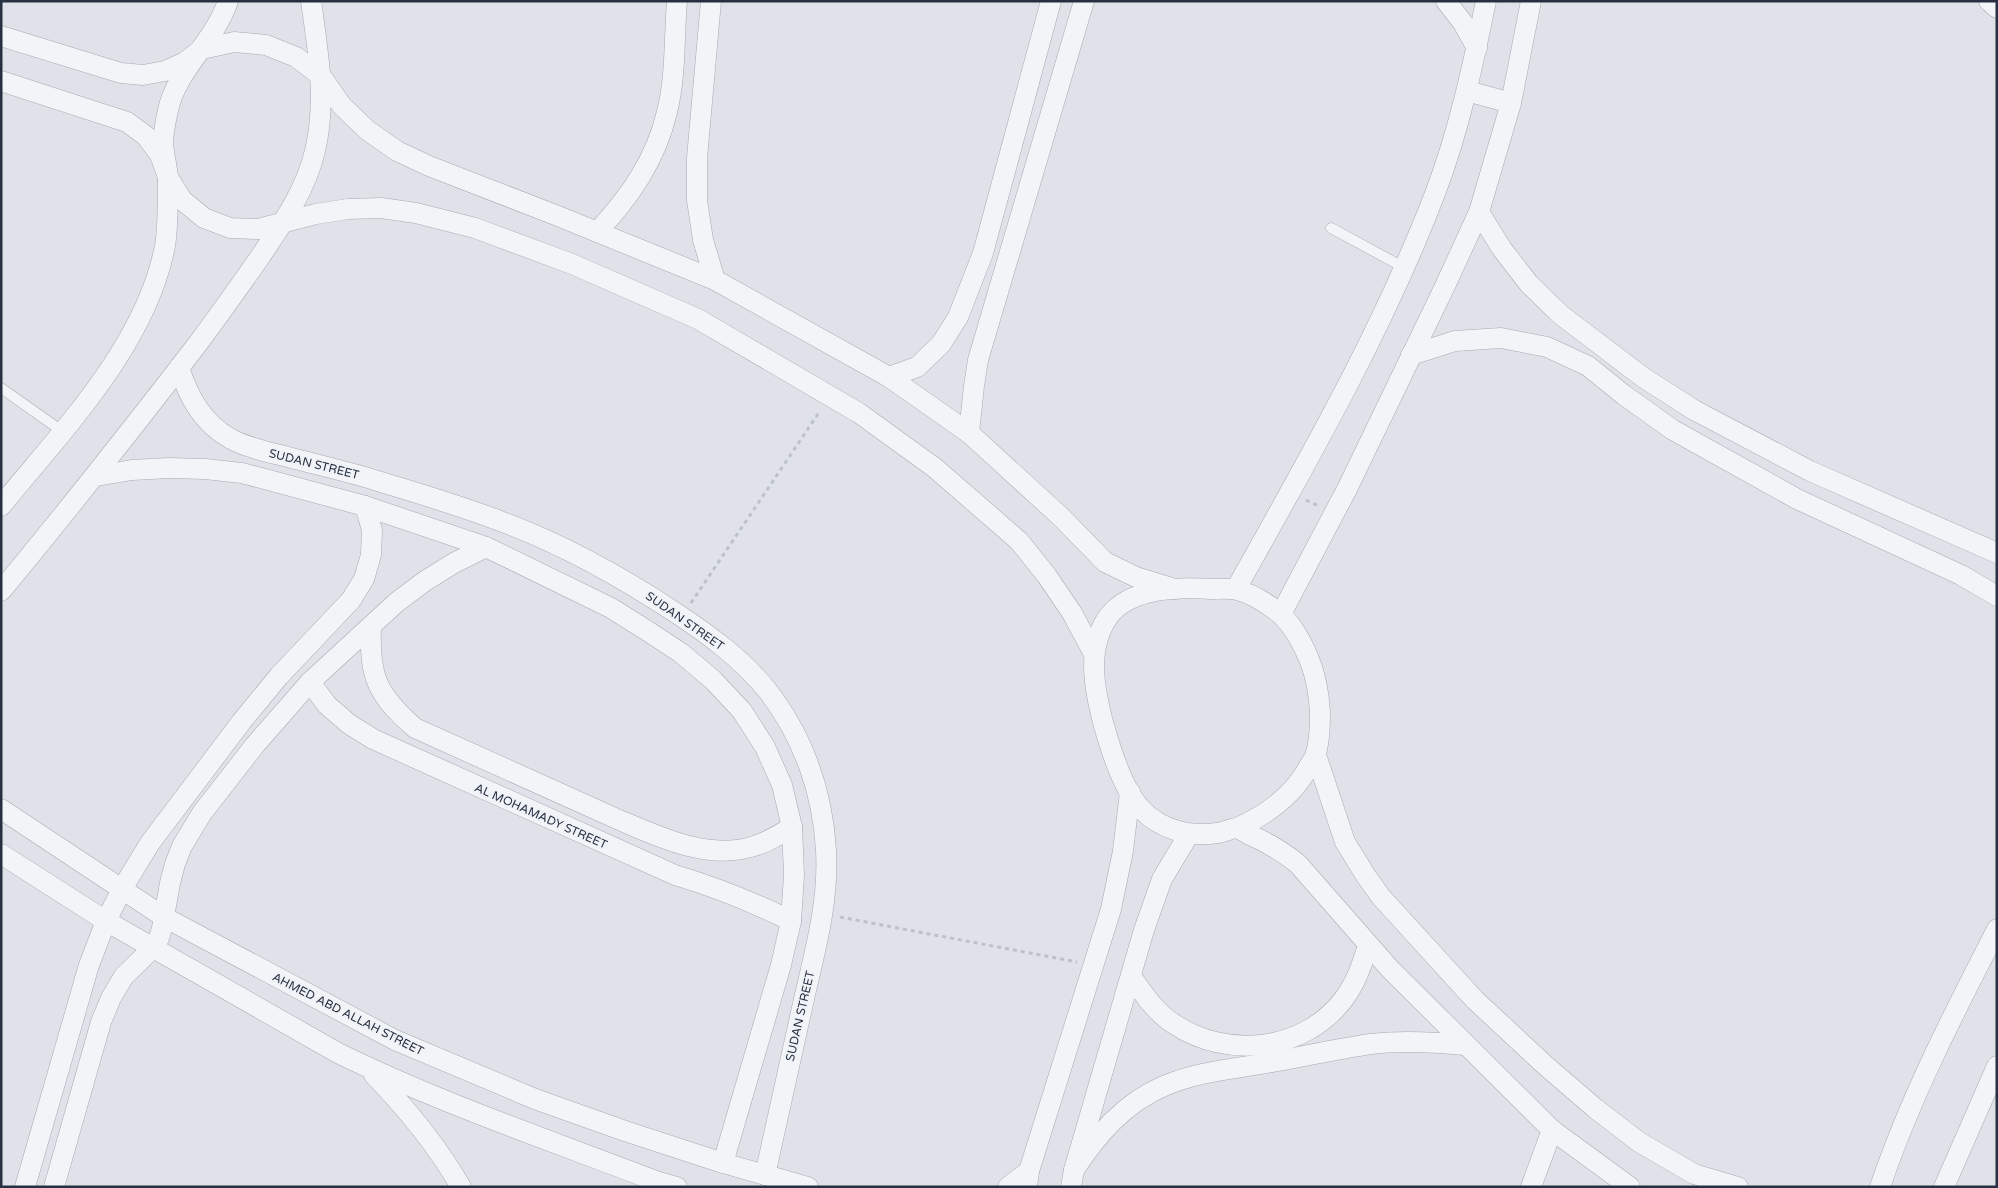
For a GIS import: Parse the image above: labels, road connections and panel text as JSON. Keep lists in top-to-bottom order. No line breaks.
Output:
{"streets":{"street":["SUDAN STREET","AL MOHAMADY STREET","AHMED ABD ALLAH STREET"]},"crossings":[["SUDAN STREET","AHMED ABD ALLAH STREET"]]}
